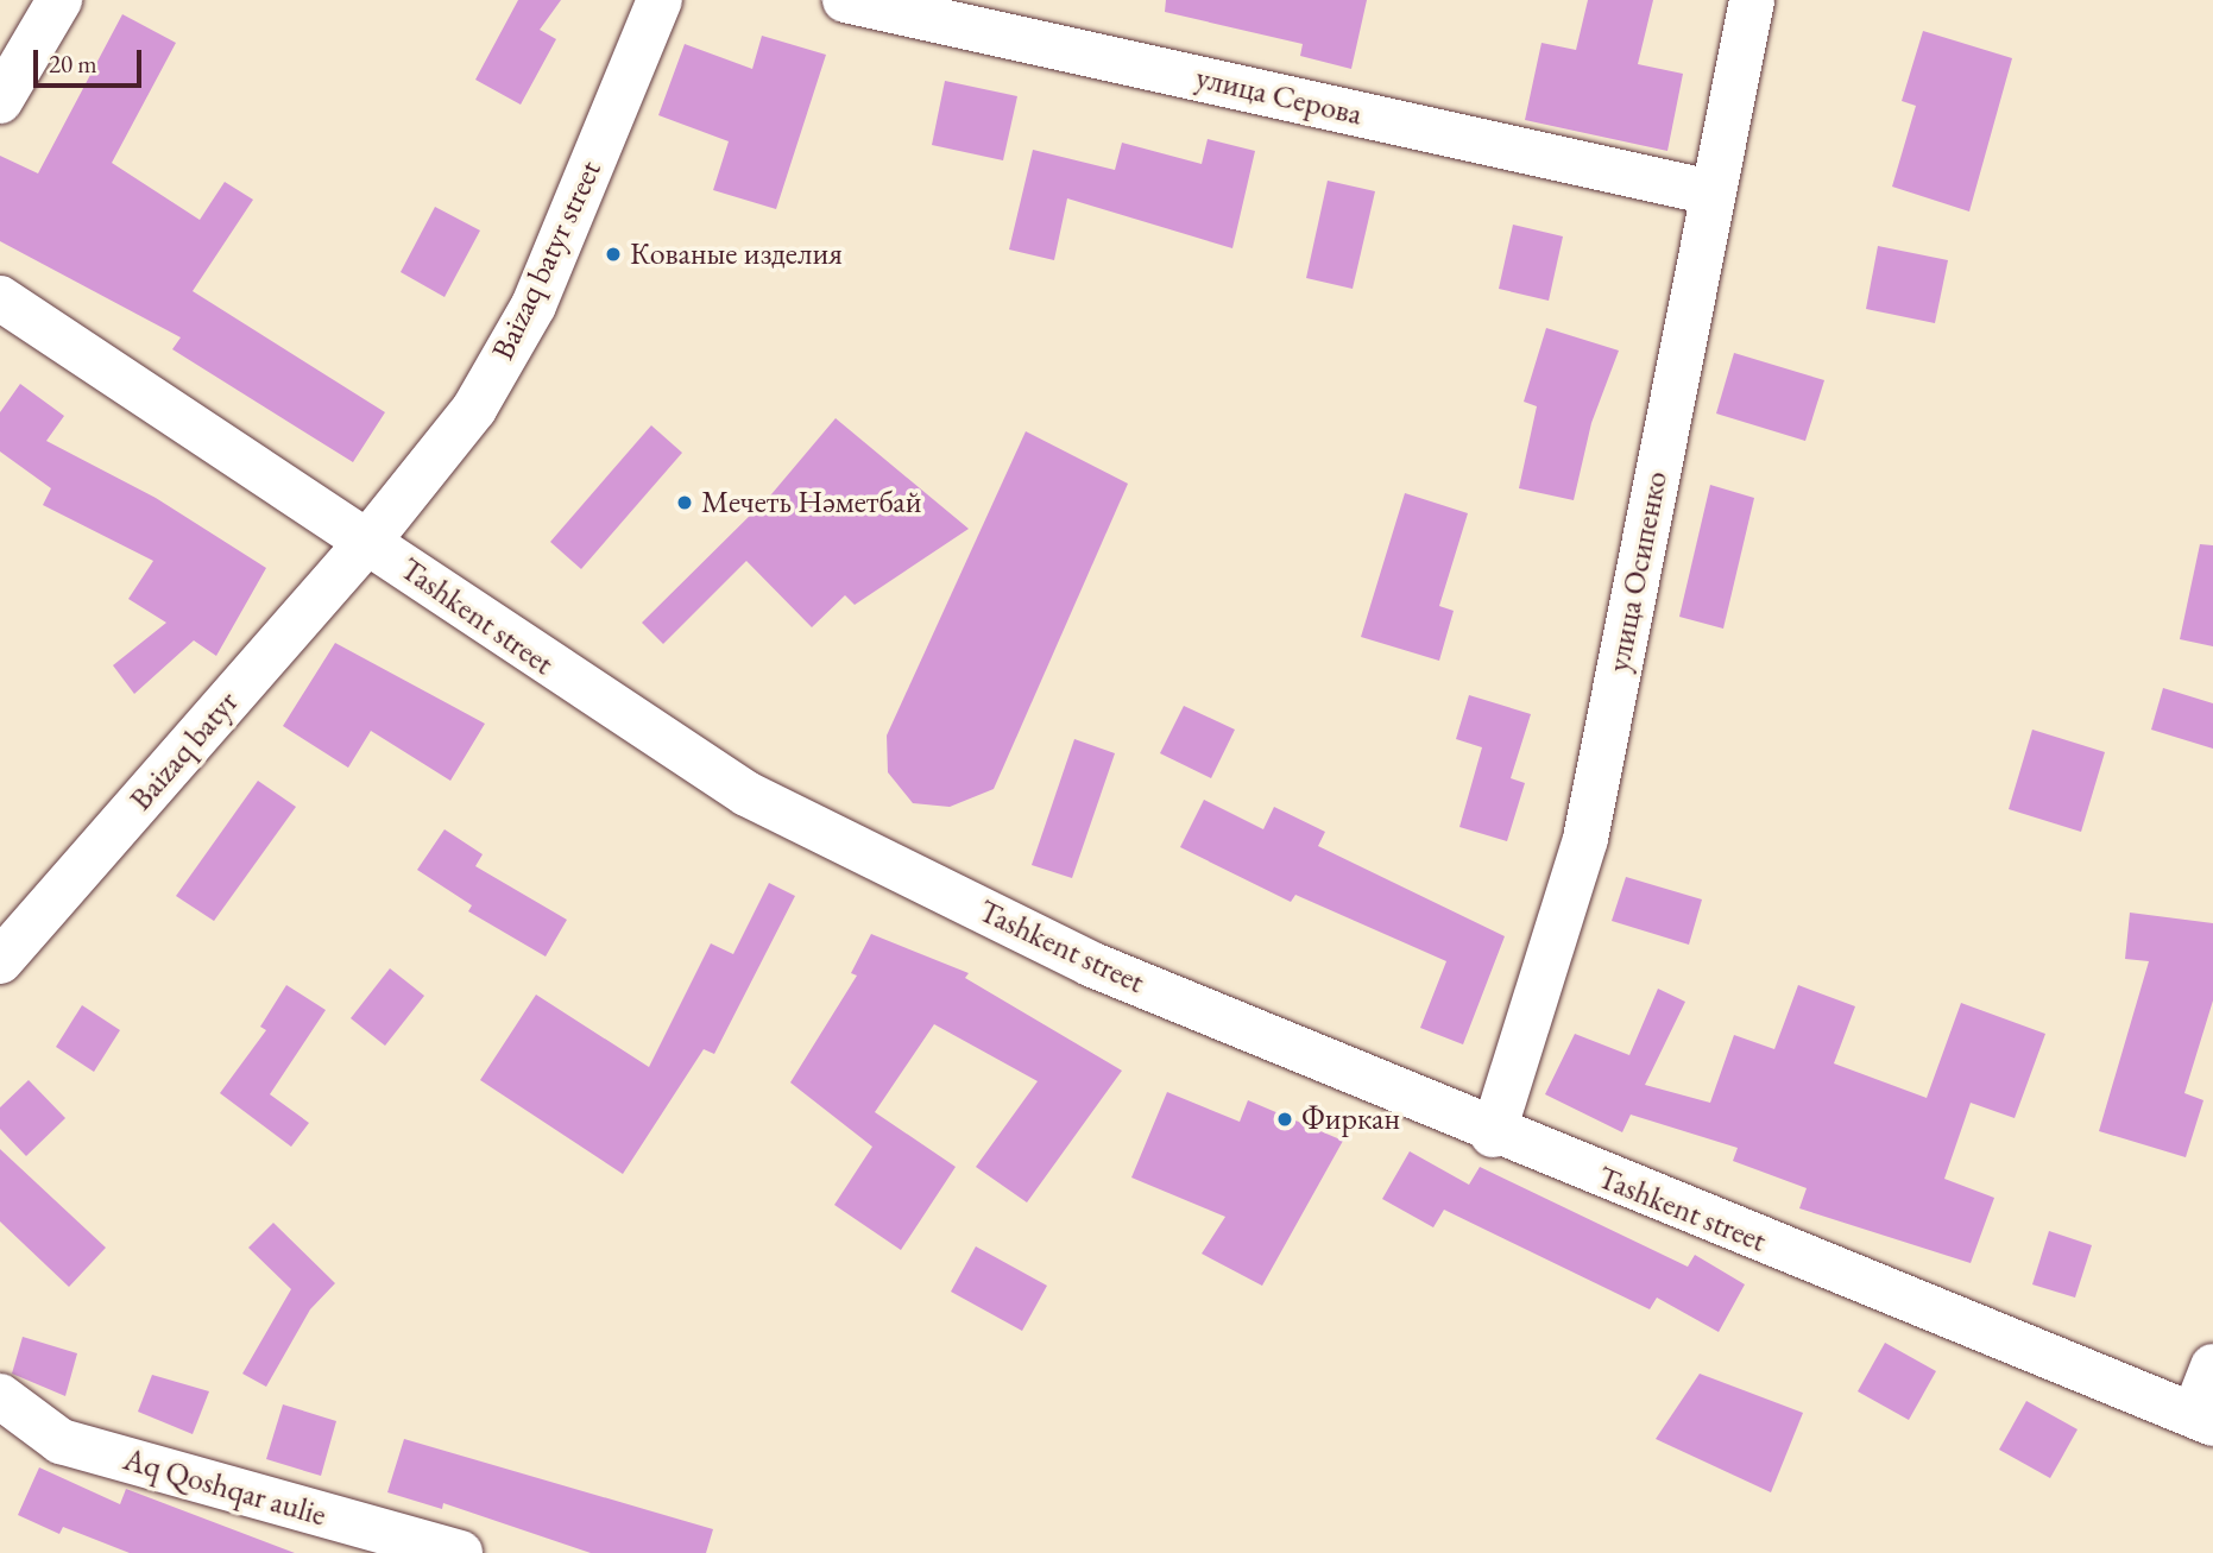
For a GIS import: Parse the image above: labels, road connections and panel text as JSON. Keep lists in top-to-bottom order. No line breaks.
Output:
{"streets":{"street":["улица Серова","Baizaq batyr street","улица Осипенко","Tashkent street","Baizaq batyr","Aq Qoshqar aulie"]},"crossings":[["улица Серова","улица Осипенко"],["Baizaq batyr street","Tashkent street"],["Baizaq batyr street","Baizaq batyr"],["улица Осипенко","Tashkent street"],["Tashkent street","Baizaq batyr"]],"places":["Кованые изделия","Мечеть Нәметбай","Фиркан"],"scale_bar":"20 m"}
